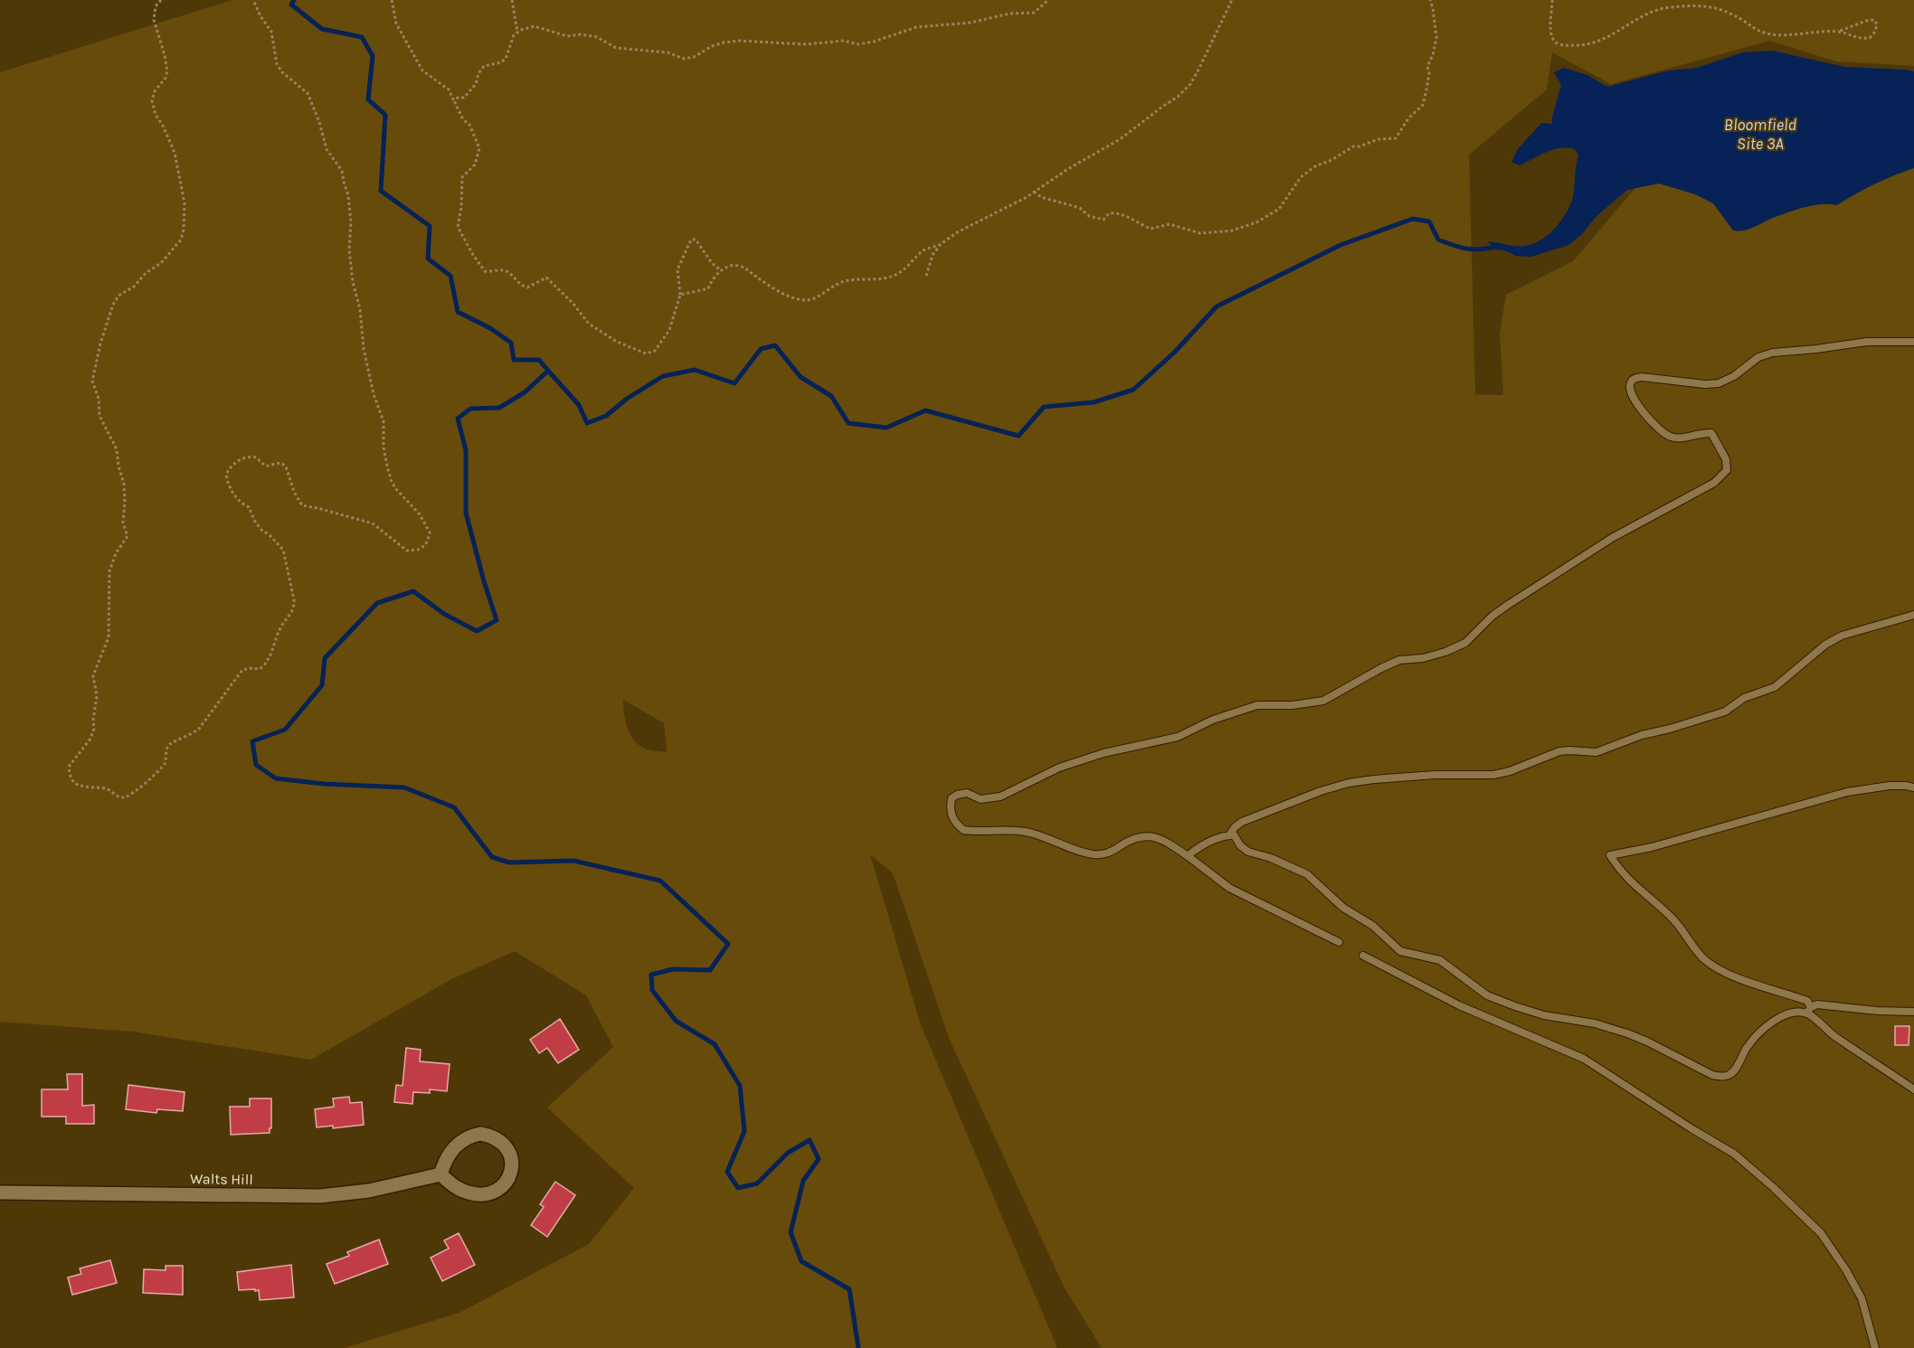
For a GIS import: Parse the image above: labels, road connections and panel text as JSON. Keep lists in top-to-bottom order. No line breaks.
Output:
{"streets":{"street":["Walts Hill"]},"water":["Bloomfield Site 3A"]}
